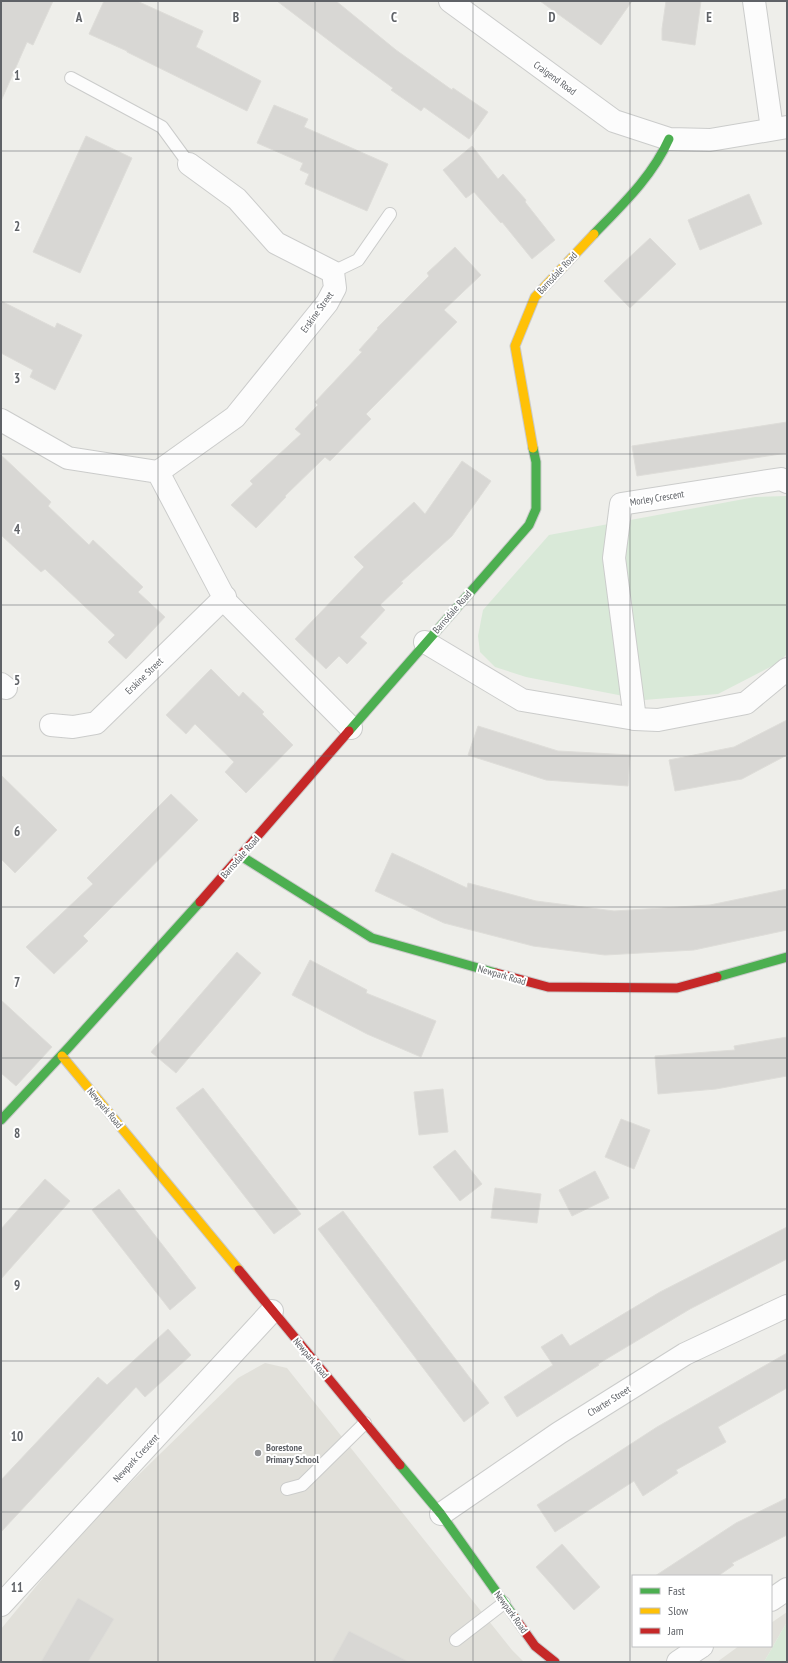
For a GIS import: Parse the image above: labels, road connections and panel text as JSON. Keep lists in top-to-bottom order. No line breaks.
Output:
{"streets":{"street":["Craigend Road","Barnsdale Road","Erskine Street","Morley Crescent","Newpark Road","Charter Street","Newpark Crescent"]},"crossings":[["Craigend Road","Barnsdale Road"],["Barnsdale Road","Newpark Road"],["Newpark Road","Charter Street"],["Newpark Road","Newpark Crescent"]],"places":["Borestone Primary School"],"legend":["Fast","Slow","Jam"],"grid":{"columns":["A","B","C","D","E"],"rows":["1","2","3","4","5","6","7","8","9","10","11"]}}
